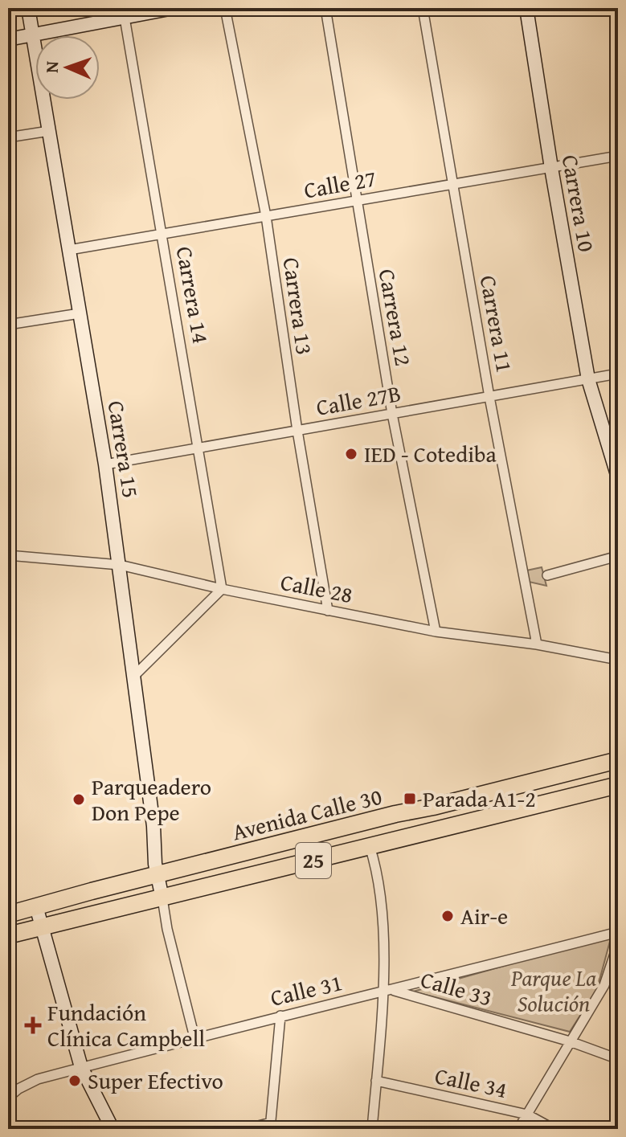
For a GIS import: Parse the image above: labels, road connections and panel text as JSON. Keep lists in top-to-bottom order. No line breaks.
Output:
{"streets":{"highway":["Avenida Calle 30","25"],"street":["Calle 27","Carrera 10","Carrera 14","Carrera 13","Carrera 12","Carrera 11","Calle 27B","Carrera 15","Calle 28","Calle 33","Calle 31","Calle 34"]},"crossings":[["Calle 27","Carrera 10"],["Calle 27","Carrera 14"],["Calle 27","Carrera 13"],["Calle 27","Carrera 12"],["Calle 27","Carrera 11"],["Calle 27","Carrera 15"],["Carrera 10","Calle 27B"],["Carrera 14","Calle 27B"],["Carrera 14","Calle 28"],["Carrera 13","Calle 27B"],["Carrera 13","Calle 28"],["Carrera 12","Calle 27B"],["Carrera 12","Calle 28"],["Carrera 11","Calle 27B"],["Carrera 11","Calle 28"],["Calle 27B","Carrera 15"],["Carrera 15","Calle 28"],["Carrera 15","Avenida Calle 30"],["Calle 33","Calle 31"]],"parks":["Parque La Solución"],"places":{"other":["IED - Cotediba","Parqueadero Don Pepe","Air-e","Super Efectivo"],"transit":["Parada A1-2"],"health":["Fundación Clínica Campbell"]},"north":"left"}
